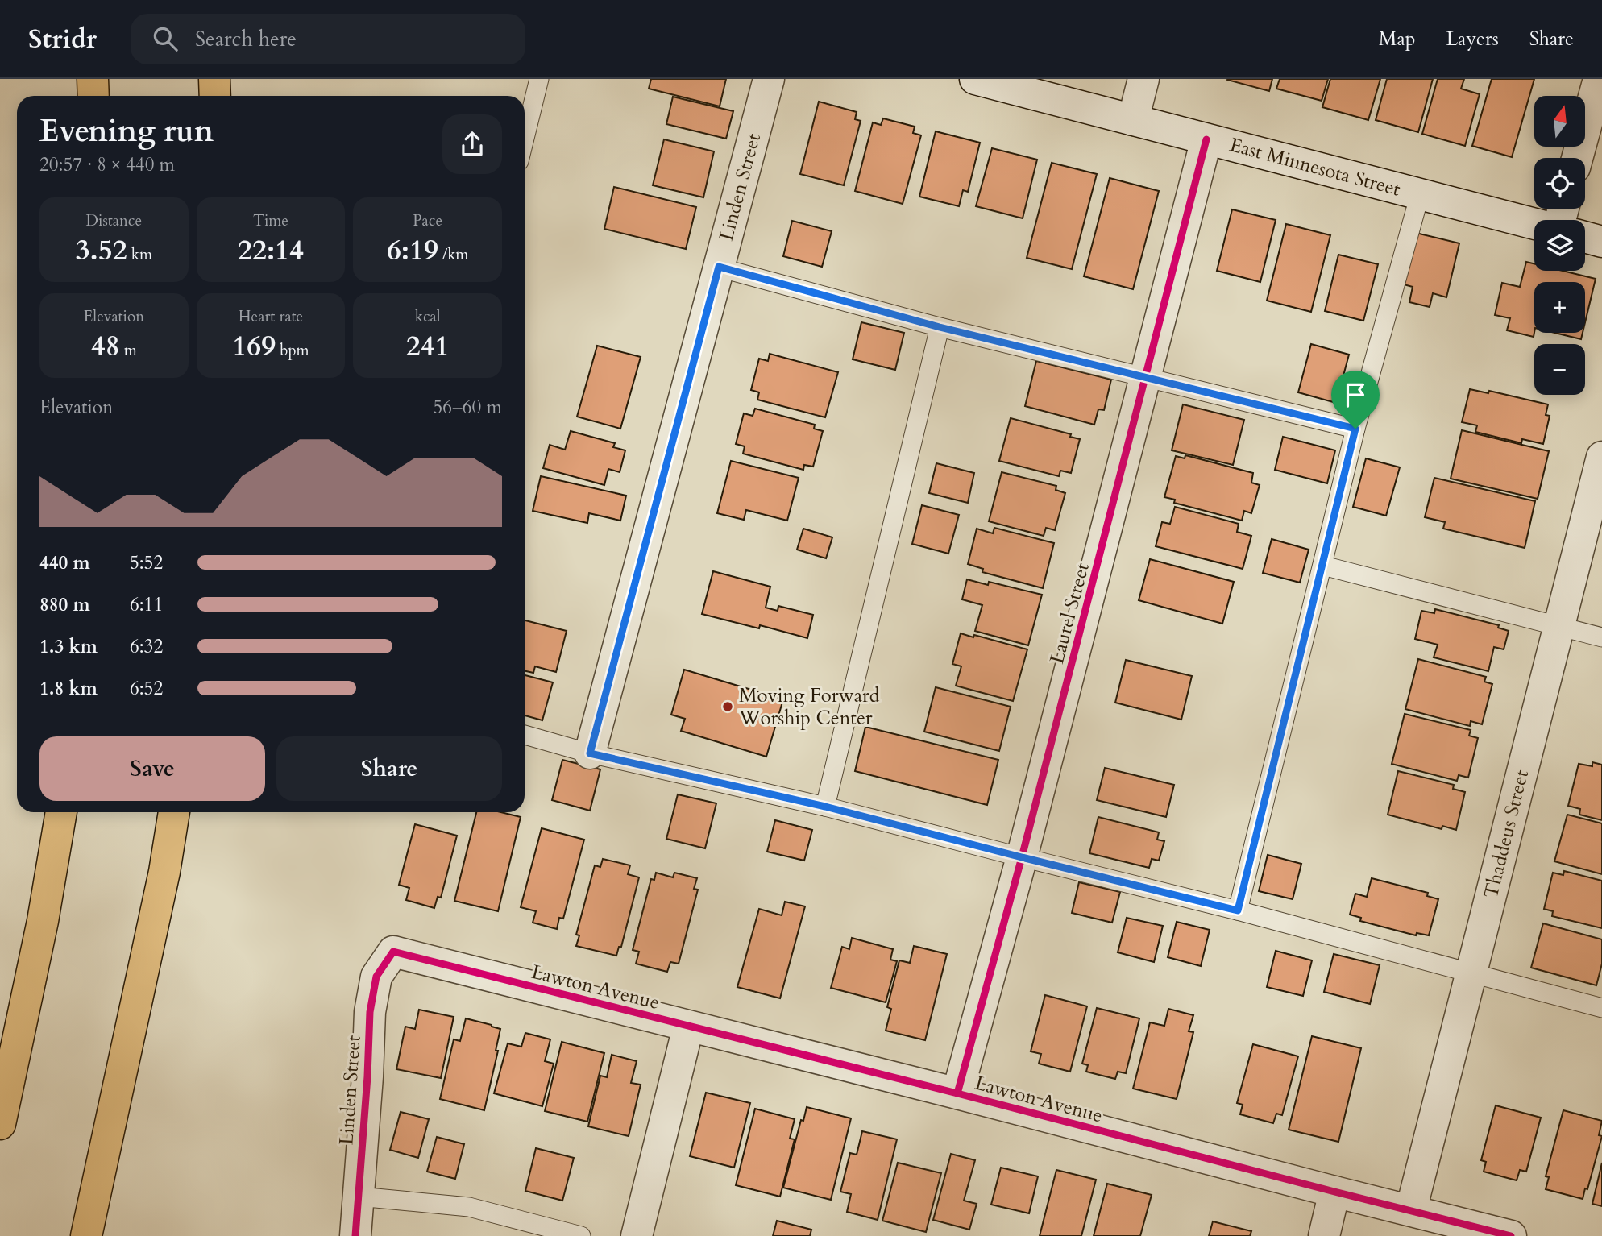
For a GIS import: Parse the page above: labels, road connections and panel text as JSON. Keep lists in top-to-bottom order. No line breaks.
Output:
{"streets":{"street":["East Minnesota Street","Linden Street","Laurel Street","Thaddeus Street","Lawton Avenue"]},"crossings":[["East Minnesota Street","Laurel Street"],["Linden Street","Lawton Avenue"],["Laurel Street","Lawton Avenue"],["Thaddeus Street","Lawton Avenue"]],"places":["Moving Forward Worship Center"],"north":"top","page":{"header":"Stridr","search":"Search here","nav":["Map","Layers","Share"],"map_buttons":["+","−"],"heading":["Evening run","20:57 · 8 × 440 m"],"stats":[["Distance","3.52 km"],["Time","22:14"],["Pace","6:19 /km"],["Elevation","48 m"],["Heart rate","169 bpm"],["kcal","241"]],"chart":["Elevation","56–60 m"],"list":[{"name":"440 m","note":"5:52"},{"name":"880 m","note":"6:11"},{"name":"1.3 km","note":"6:32"},{"name":"1.8 km","note":"6:52"}],"buttons":["Save","Share"]}}
